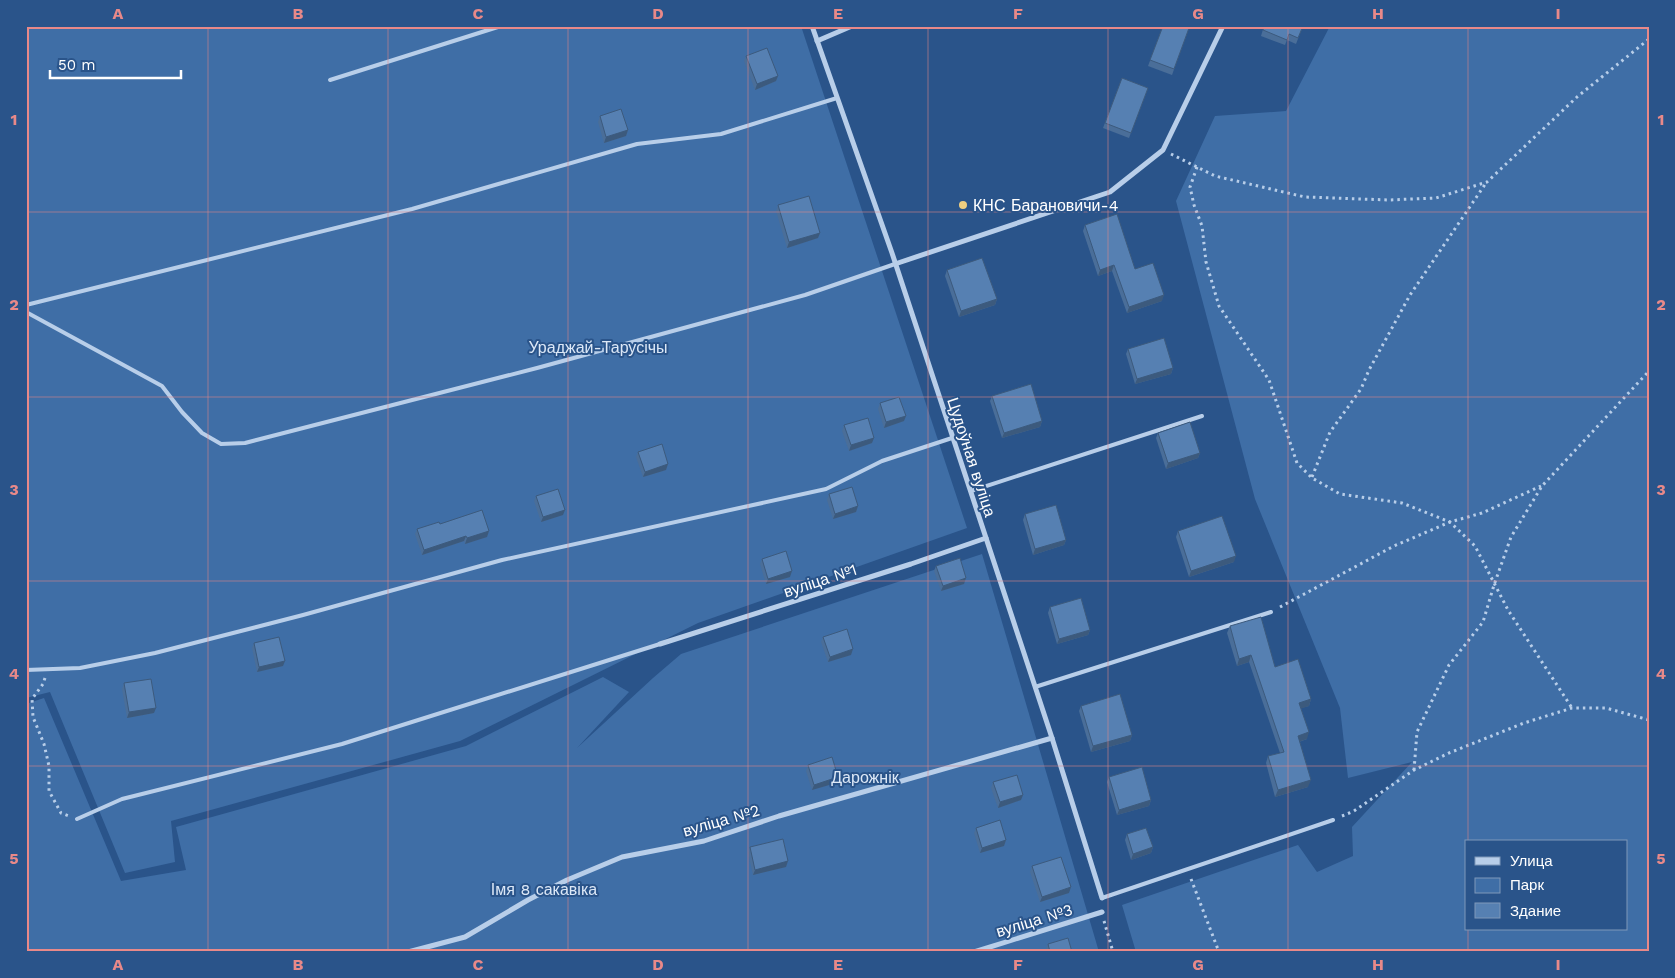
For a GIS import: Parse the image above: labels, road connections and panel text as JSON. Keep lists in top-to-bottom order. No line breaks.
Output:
{"streets":{"street":["Цудоўная вуліца","вуліца №1","вуліца №2","вуліца №3"]},"crossings":[["Цудоўная вуліца","вуліца №1"],["Цудоўная вуліца","вуліца №2"]],"parks":["Ураджай-Тарусічы","Дарожнік","Імя 8 сакавіка"],"places":["КНС Барановичи-4"],"legend":["Улица","Парк","Здание"],"scale_bar":"50 m","grid":{"columns":["A","B","C","D","E","F","G","H","I"],"rows":["1","2","3","4","5"]}}
